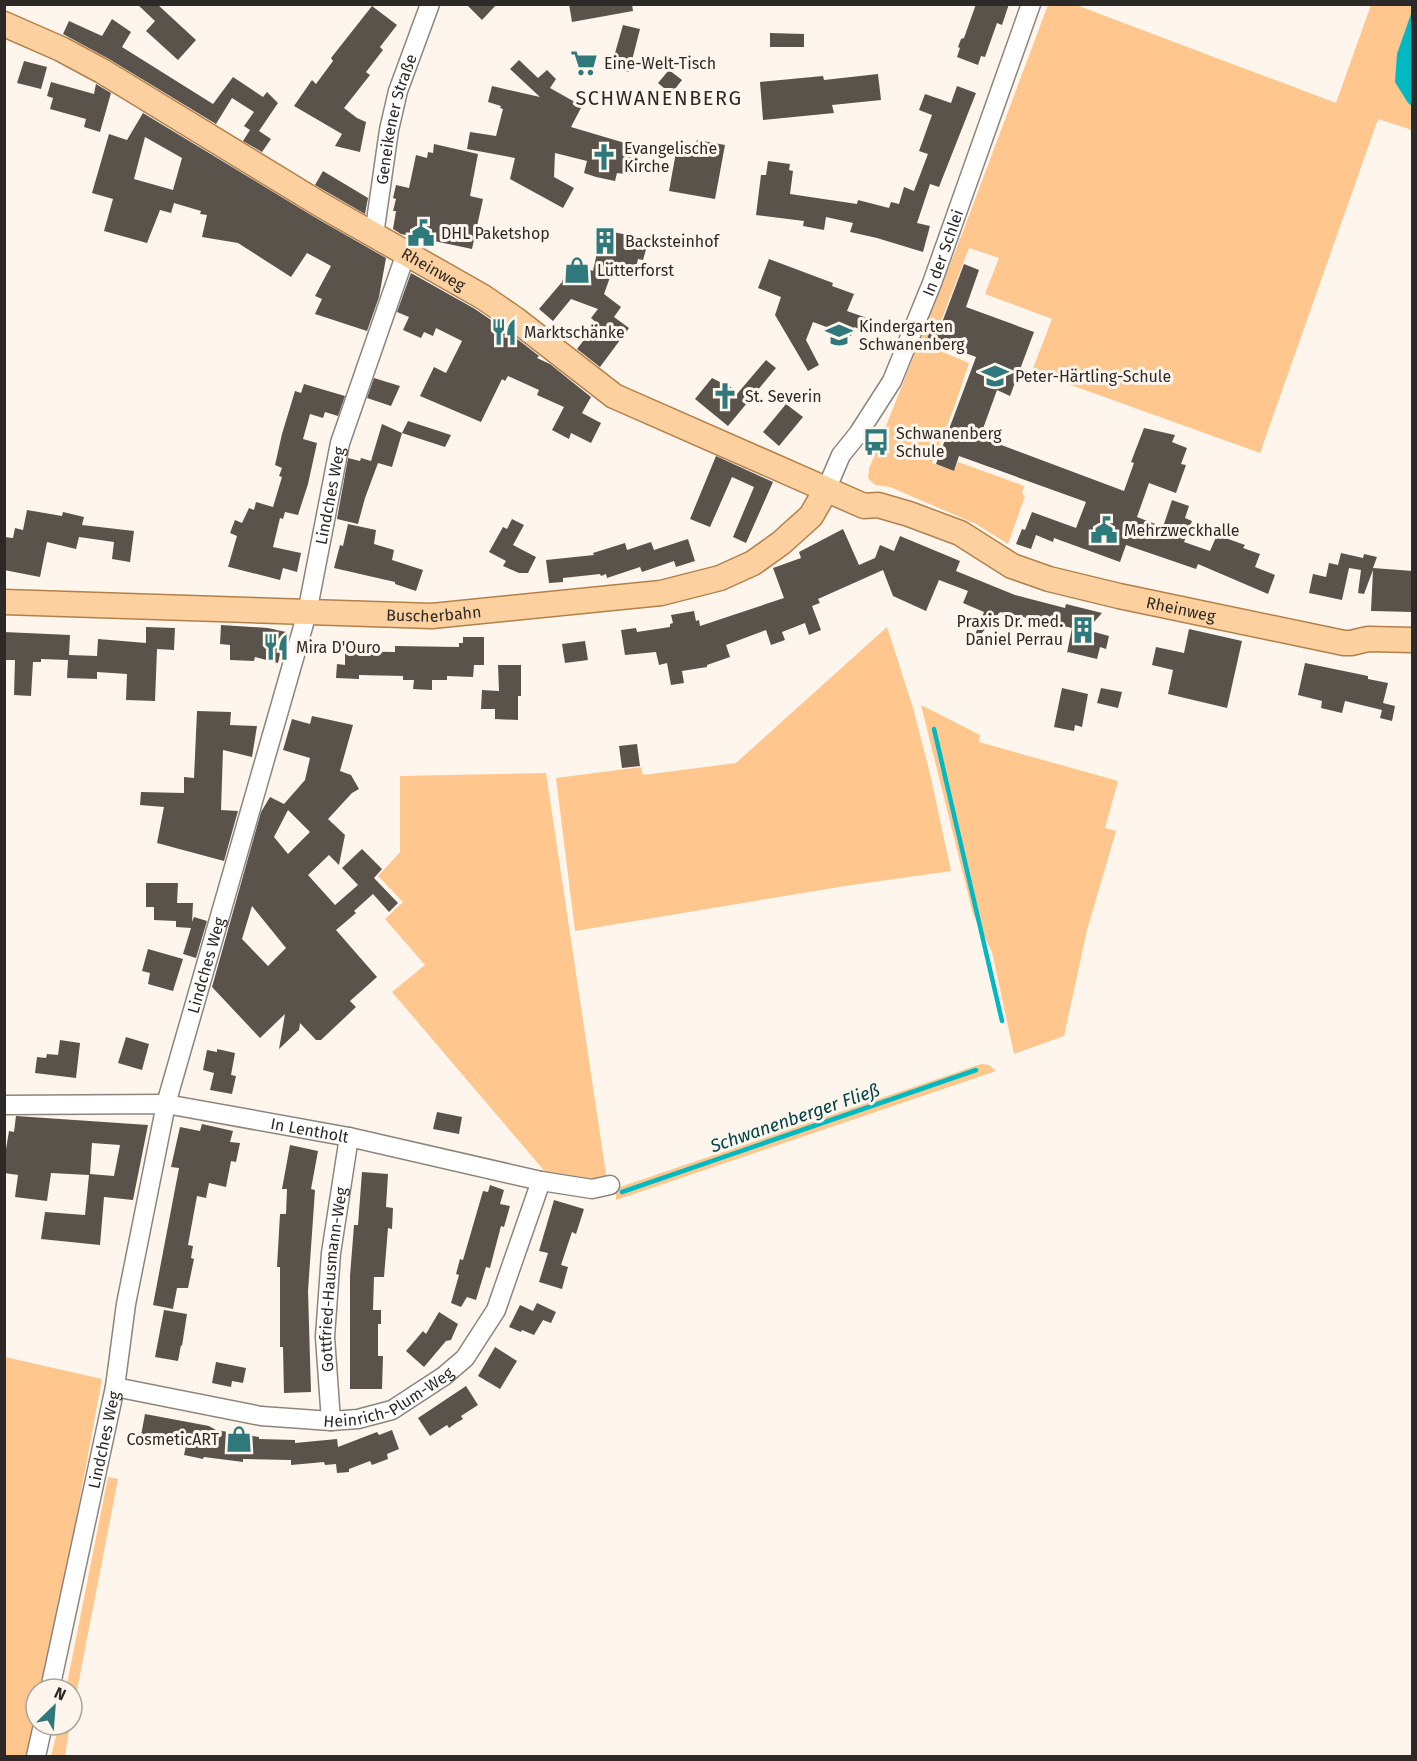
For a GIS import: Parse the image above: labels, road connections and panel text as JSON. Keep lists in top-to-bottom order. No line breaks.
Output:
{"streets":{"main road":["Rheinweg","Buscherbahn"],"street":["Geneikener Straße","In der Schlei","Lindches Weg","In Lentholt","Gottfried-Hausmann-Weg","Heinrich-Plum-Weg"]},"crossings":[["Geneikener Straße","Rheinweg"],["In der Schlei","Rheinweg"],["In der Schlei","Buscherbahn"],["Rheinweg","Lindches Weg"],["Rheinweg","Buscherbahn"],["Lindches Weg","Buscherbahn"],["Lindches Weg","In Lentholt"],["Lindches Weg","Heinrich-Plum-Weg"],["In Lentholt","Gottfried-Hausmann-Weg"],["In Lentholt","Heinrich-Plum-Weg"],["Gottfried-Hausmann-Weg","Heinrich-Plum-Weg"]],"districts":["SCHWANENBERG"],"water":["Schwanenberger Fließ"],"places":{"supermarket":["Eine-Welt-Tisch"],"church":["Evangelische Kirche","St. Severin"],"public building":["DHL Paketshop","Mehrzweckhalle"],"building":["Backsteinhof","Praxis Dr. med. Daniel Perrau"],"shop":["Lütterforst","CosmeticART"],"restaurant":["Marktschänke","Mira D'Ouro"],"school or university":["Kindergarten Schwanenberg","Peter-Härtling-Schule"],"bus stop":["Schwanenberg Schule"]},"north":"top right"}
